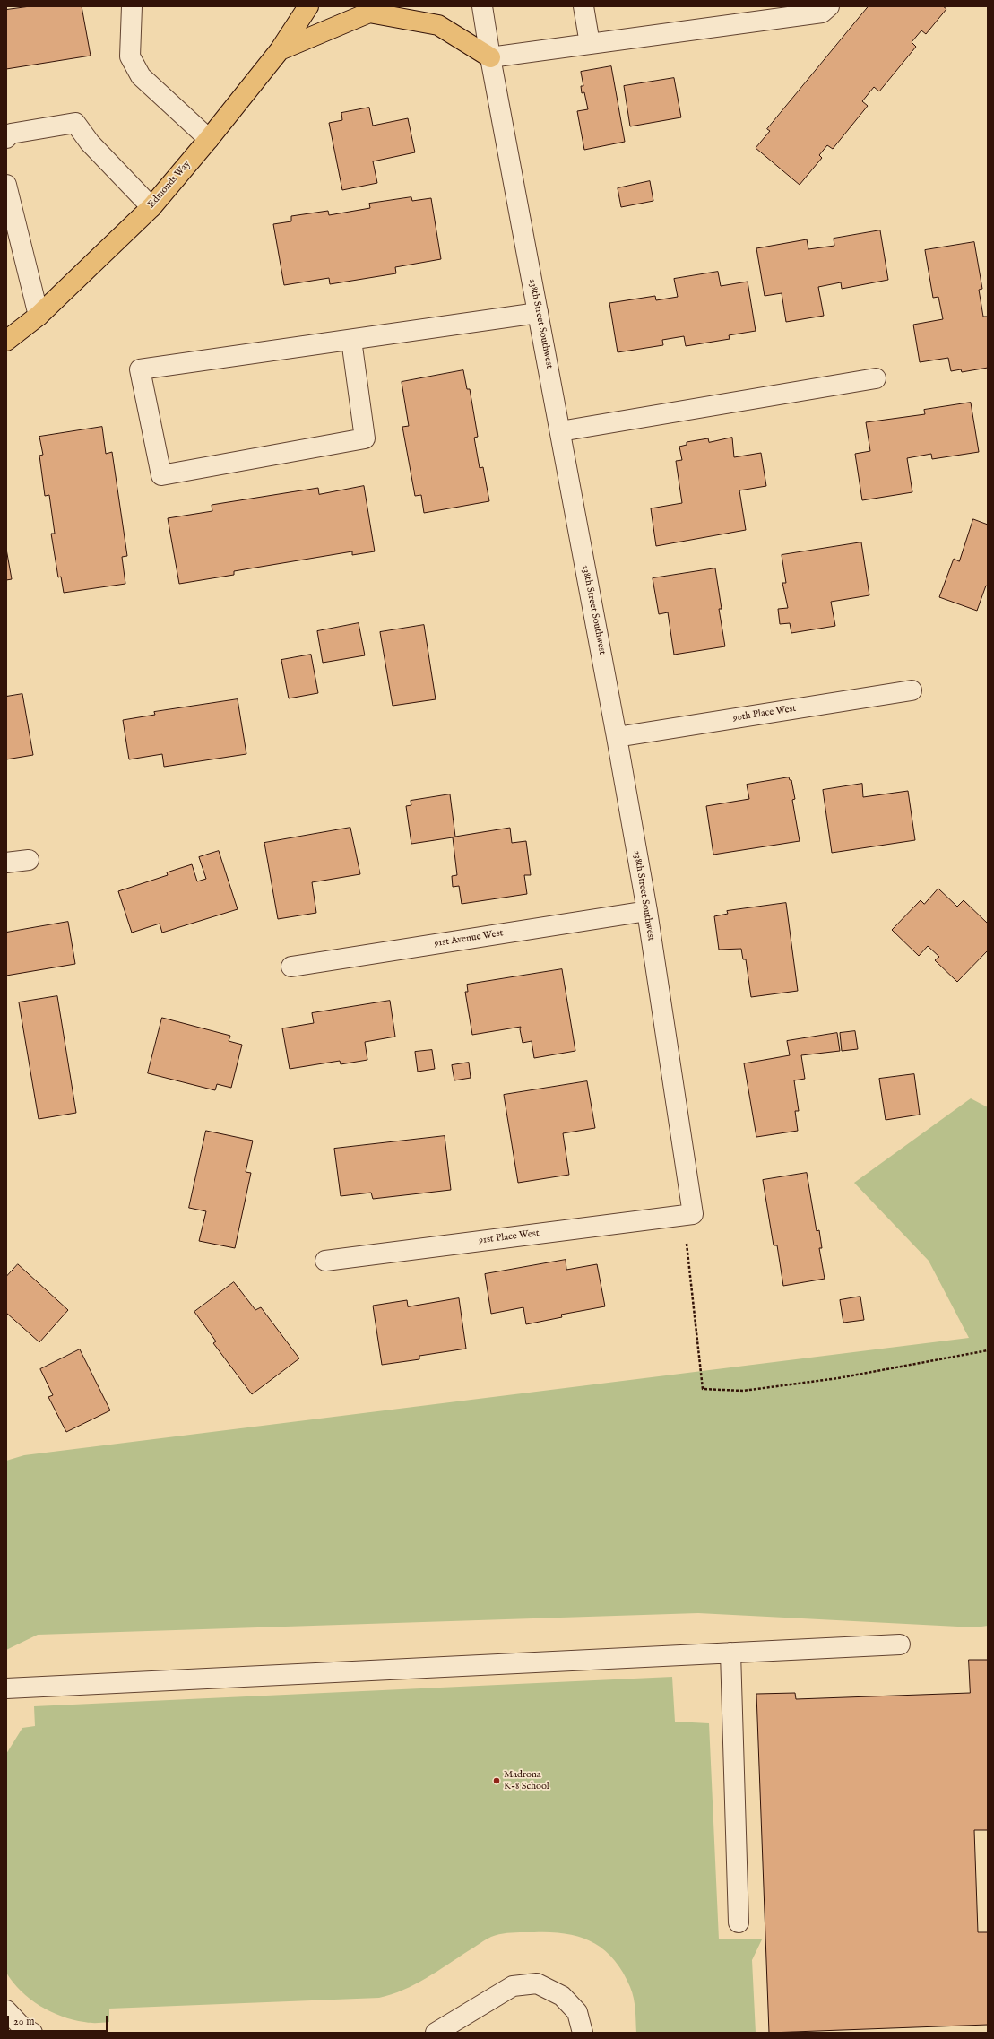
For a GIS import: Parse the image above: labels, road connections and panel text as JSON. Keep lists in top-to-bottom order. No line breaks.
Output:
{"streets":{"main road":["Edmonds Way"],"street":["238th Street Southwest","90th Place West","91st Avenue West","91st Place West"]},"crossings":[["238th Street Southwest","90th Place West"],["238th Street Southwest","91st Avenue West"],["238th Street Southwest","91st Place West"]],"places":["Madrona K-8 School"],"scale_bar":"20 m"}
